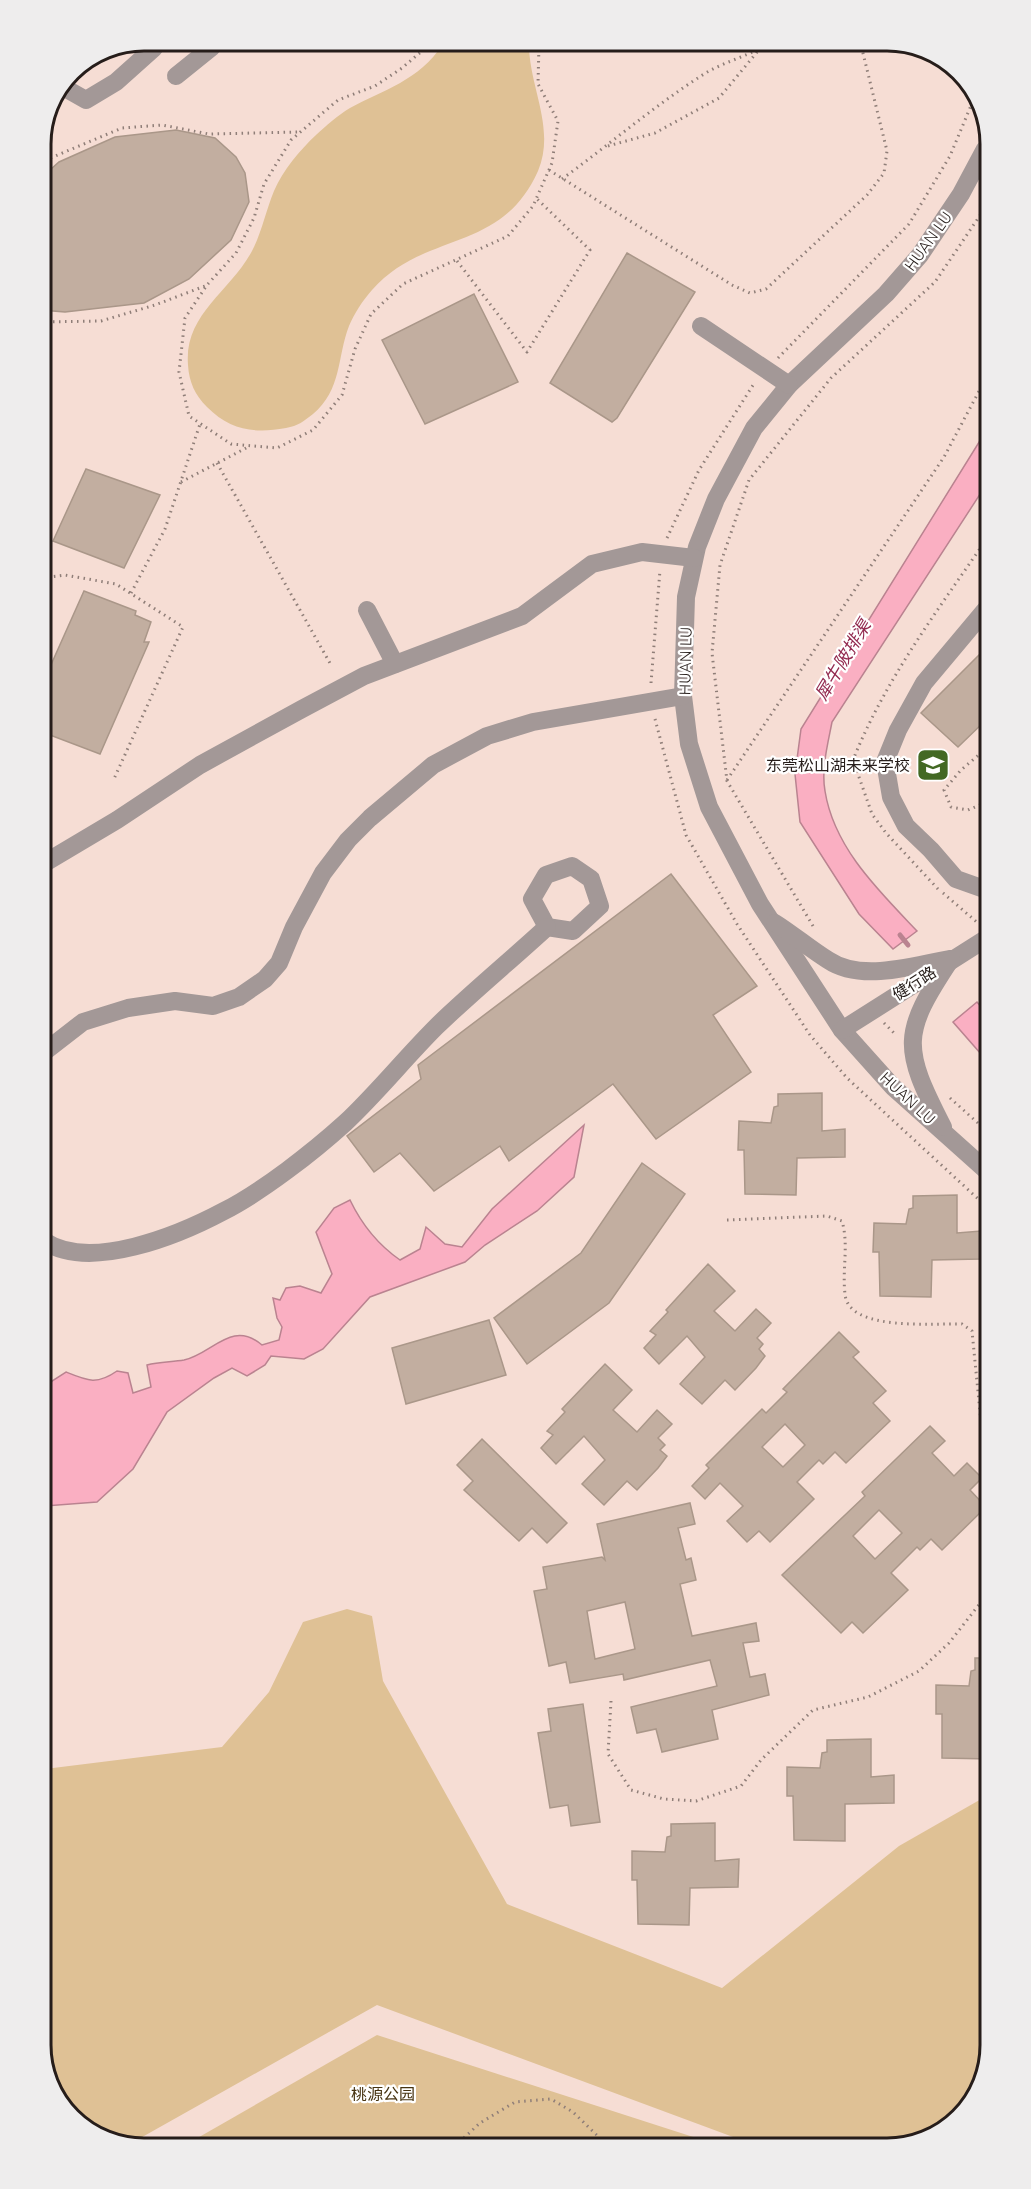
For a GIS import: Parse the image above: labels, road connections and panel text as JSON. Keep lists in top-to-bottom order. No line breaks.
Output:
{"streets":{"street":["HUAN LU","健行路"]},"crossings":[["HUAN LU","健行路"]],"water":["犀牛陂排渠"],"parks":["桃源公园"],"places":{"school or university":["东莞松山湖未来学校"]}}
